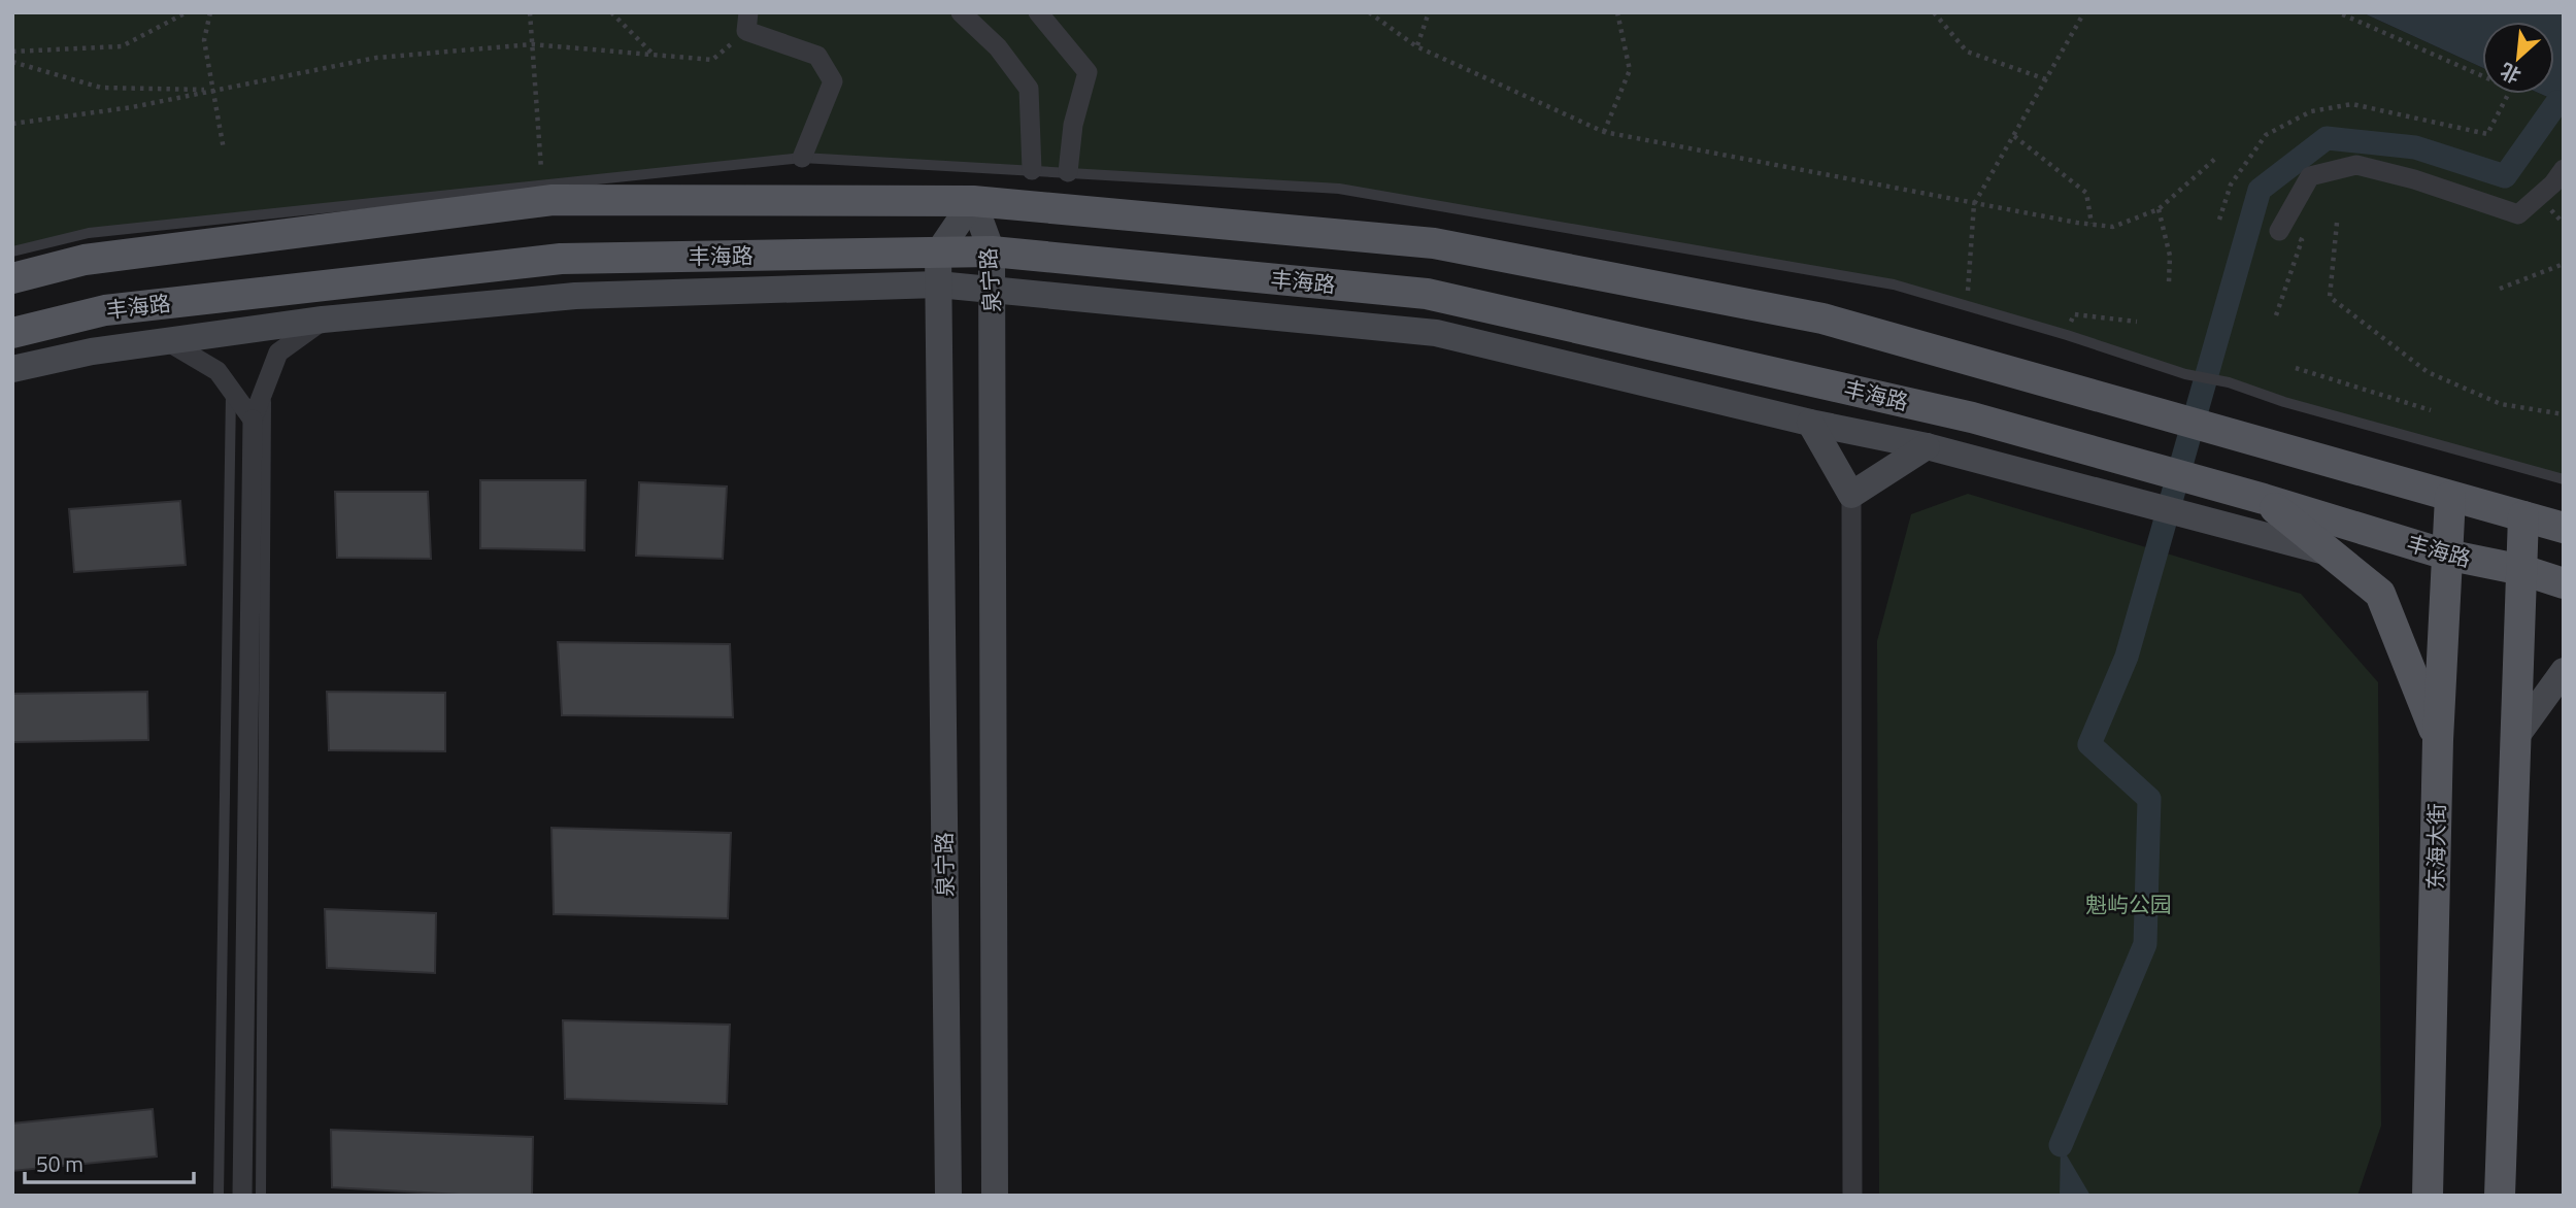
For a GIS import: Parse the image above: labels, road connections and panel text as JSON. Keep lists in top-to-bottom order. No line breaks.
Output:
{"streets":{"main road":["丰海路","东海大街"],"street":["泉宁路"]},"crossings":[["丰海路","泉宁路"],["丰海路","东海大街"]],"parks":["魁屿公园"],"scale_bar":"50 m","north":"bottom left"}
